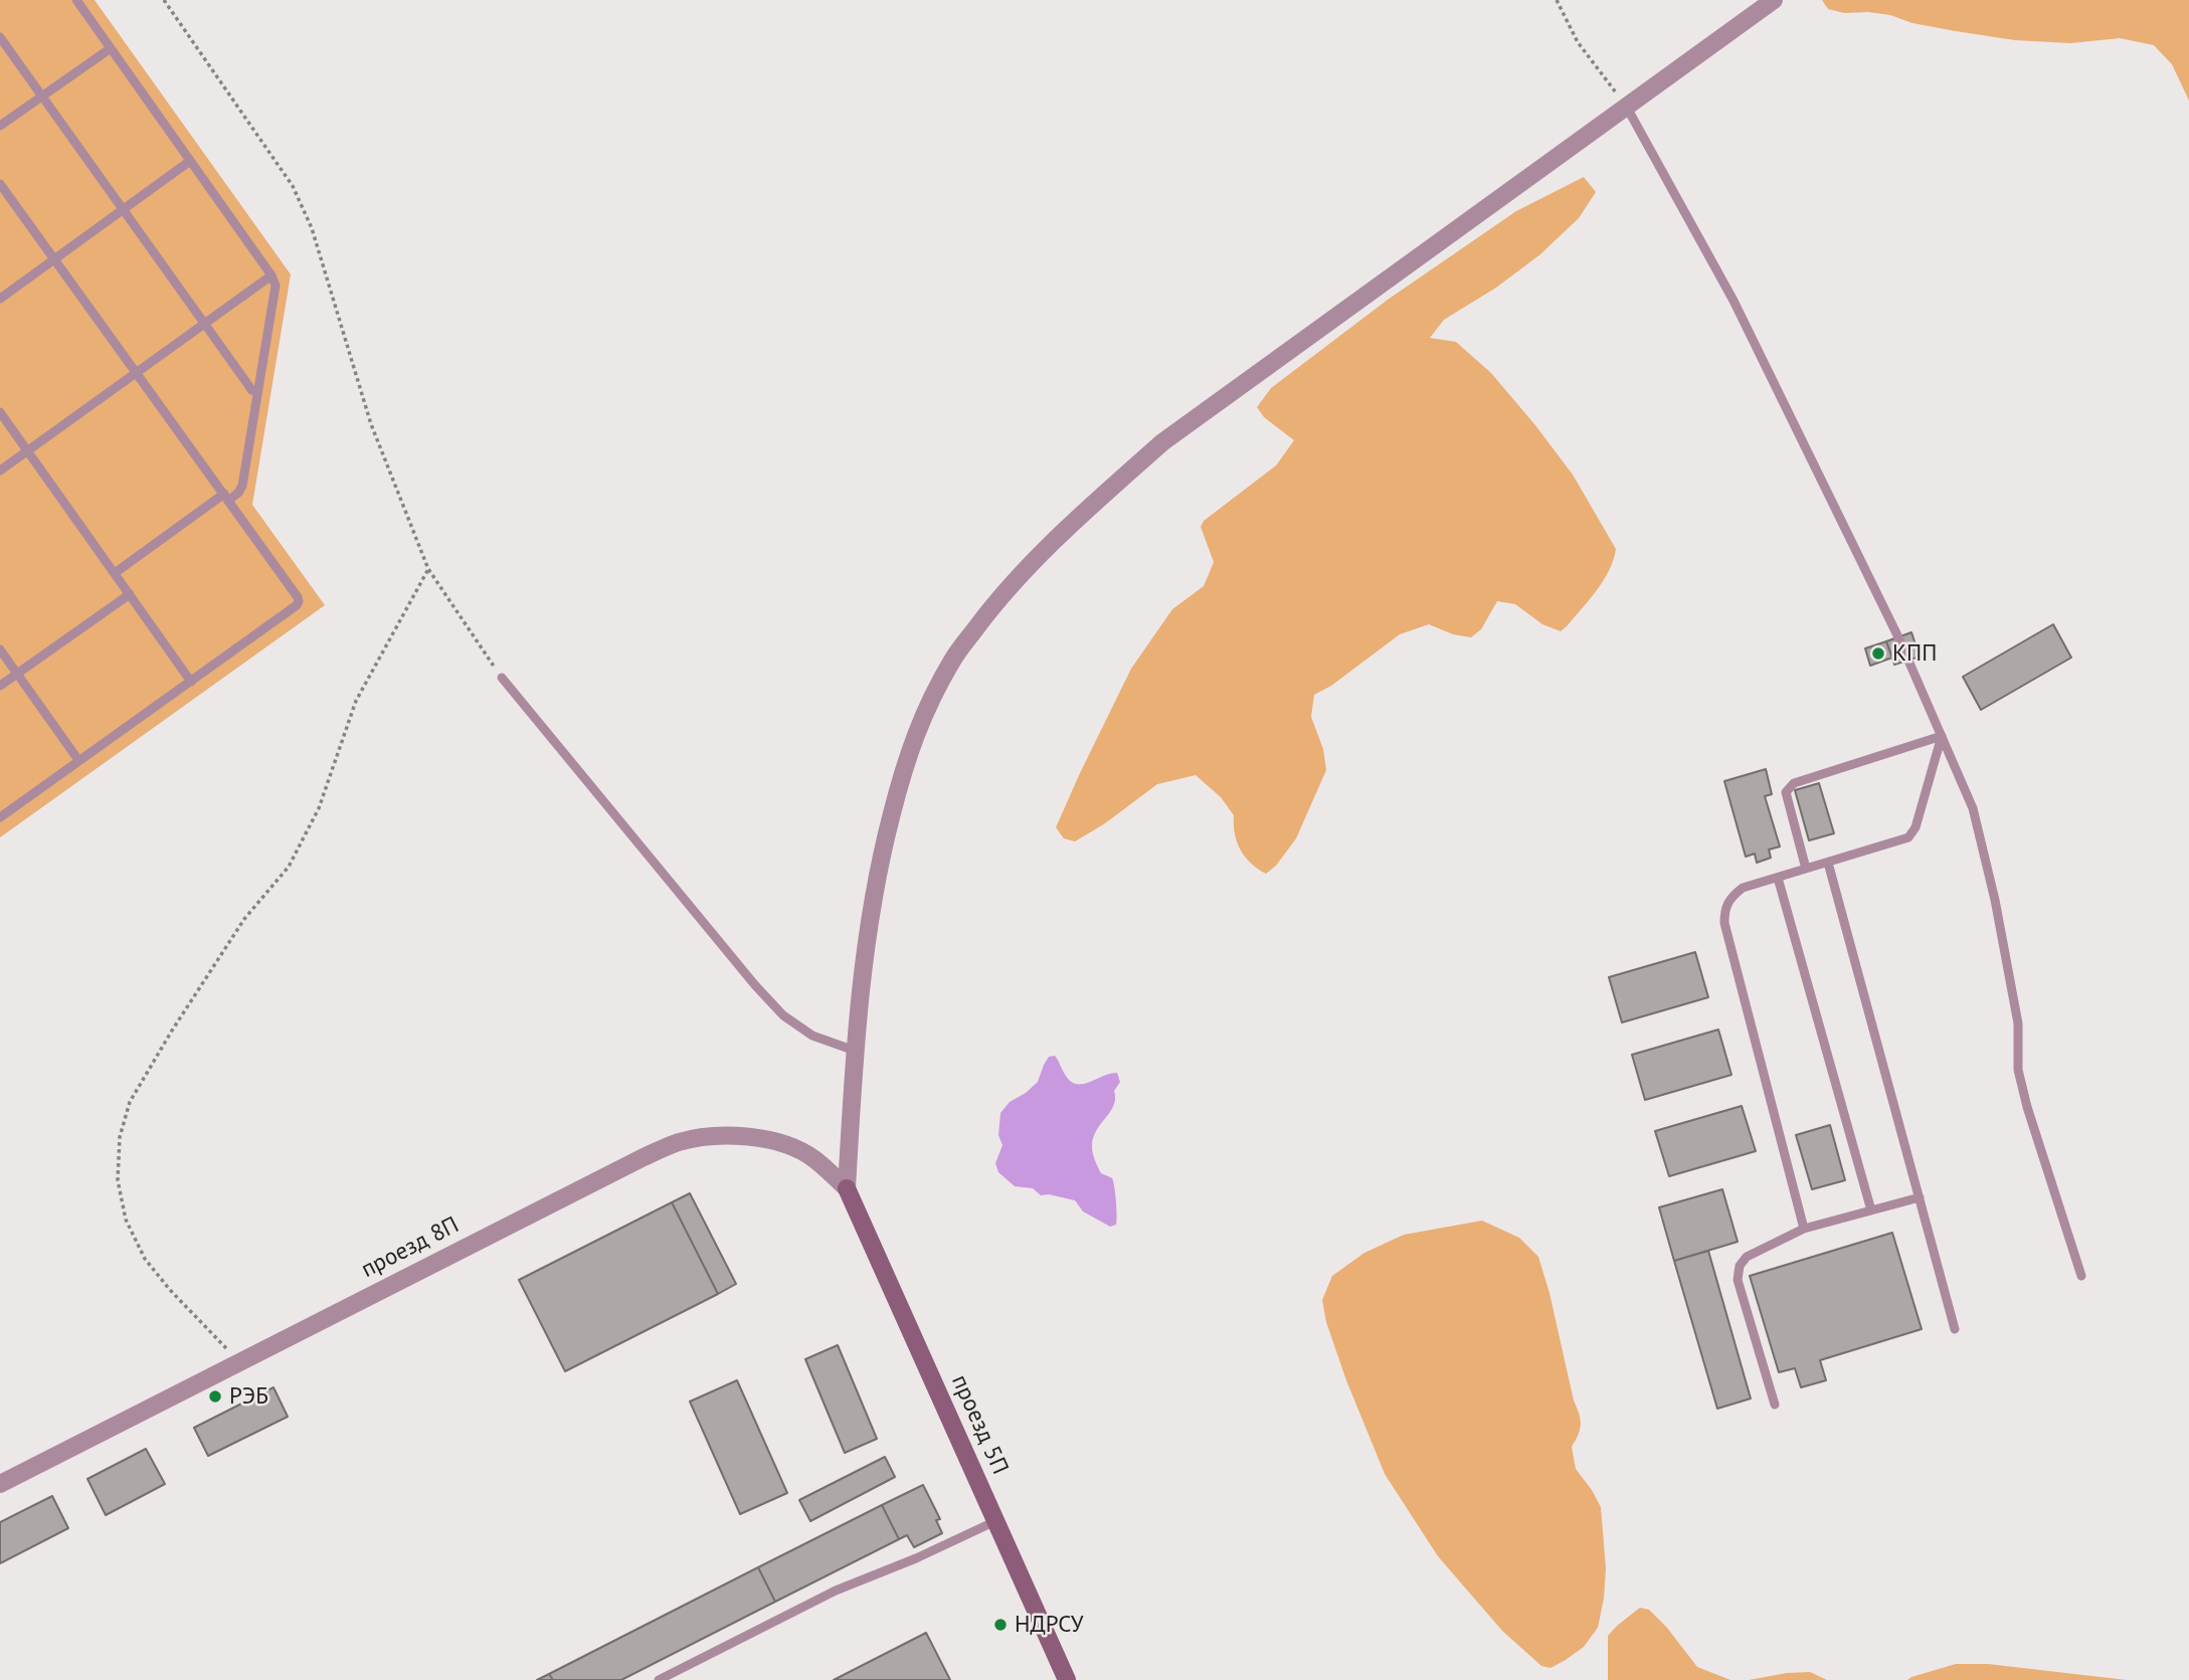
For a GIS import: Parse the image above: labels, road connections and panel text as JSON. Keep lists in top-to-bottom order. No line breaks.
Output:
{"streets":{"street":["проезд 8П","проезд 5П"]},"crossings":[["проезд 8П","проезд 5П"]],"places":["КПП","РЭБ","НДРСУ"]}
